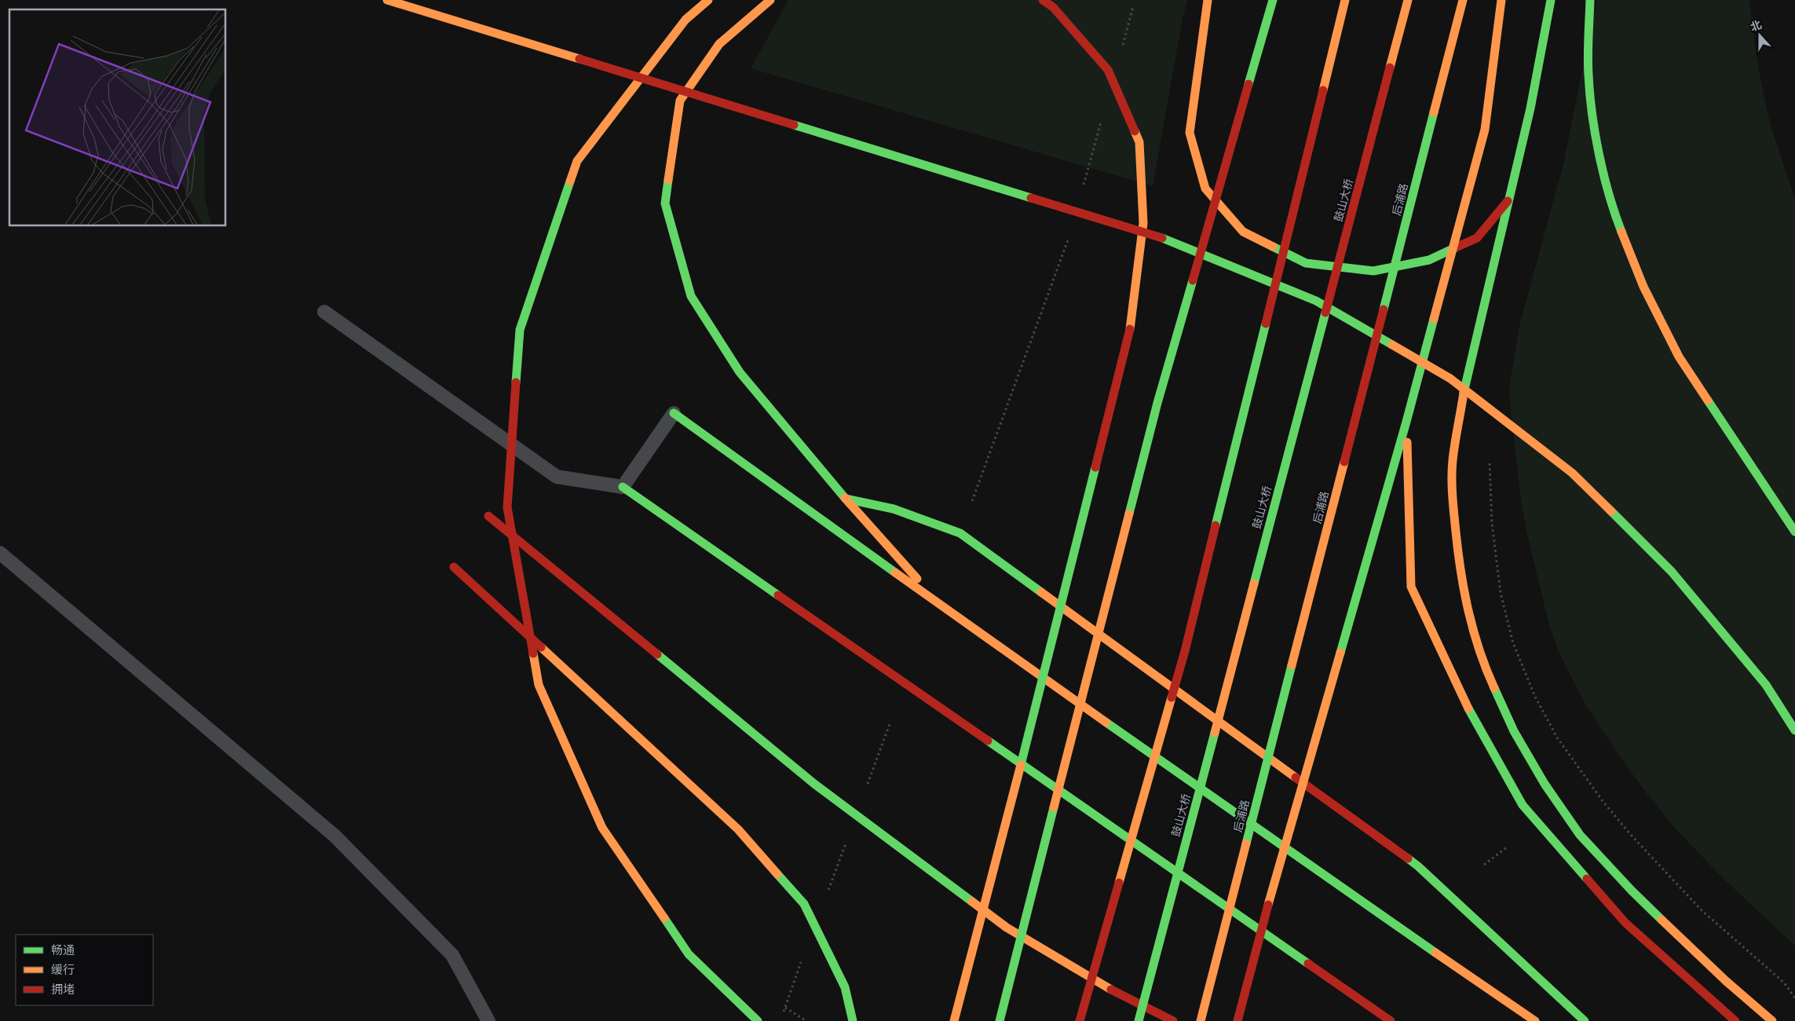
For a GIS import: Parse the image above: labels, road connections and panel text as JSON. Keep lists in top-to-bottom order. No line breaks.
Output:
{"streets":{"main road":["后浦路","鼓山大桥"]},"legend":["畅通","缓行","拥堵"],"north":"top"}
